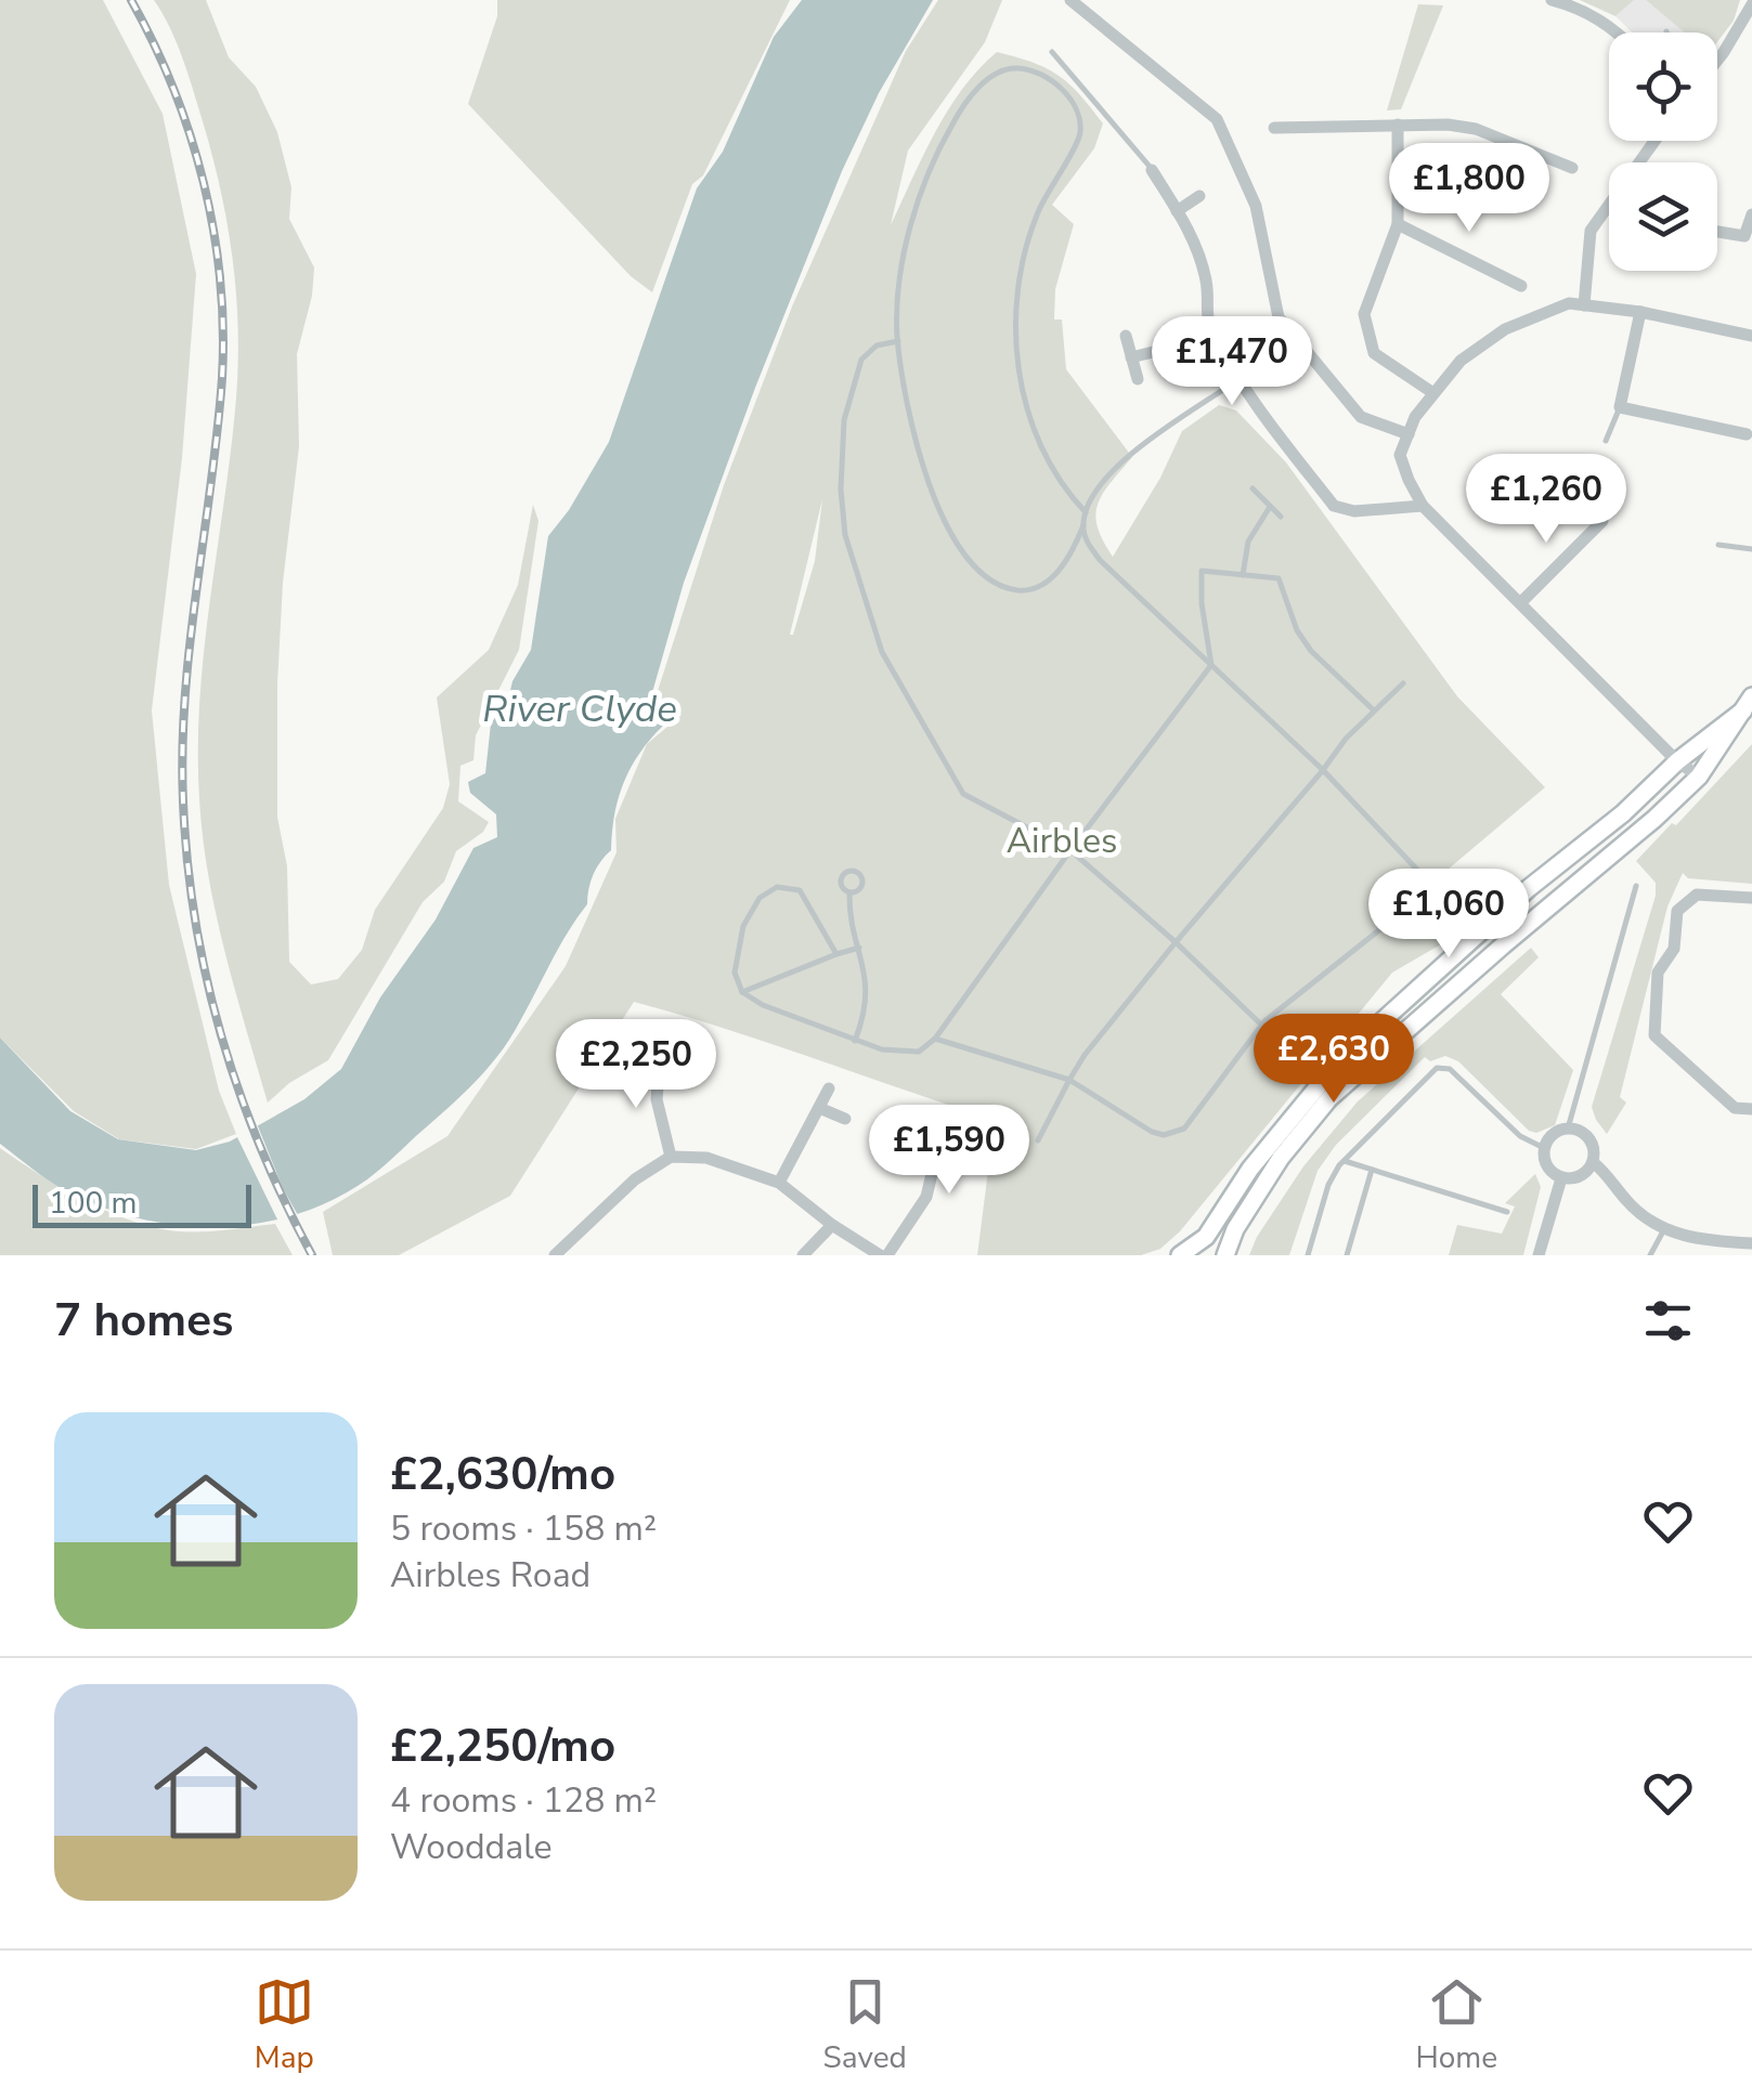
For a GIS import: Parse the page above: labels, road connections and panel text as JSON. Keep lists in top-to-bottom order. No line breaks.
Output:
{"water":["River Clyde"],"parks":["Airbles"],"scale_bar":"100 m","page":{"price":["£1,800","£1,470","£1,260","£1,060","£2,630","£2,250","£1,590"],"scale":"100 m","heading":"7 homes","list":[{"name":"£2,630/mo","note":"5 rooms · 158 m² · Airbles Road"},{"name":"£2,250/mo","note":"4 rooms · 128 m² · Wooddale"}],"tabs":["Map","Saved","Home"]}}
